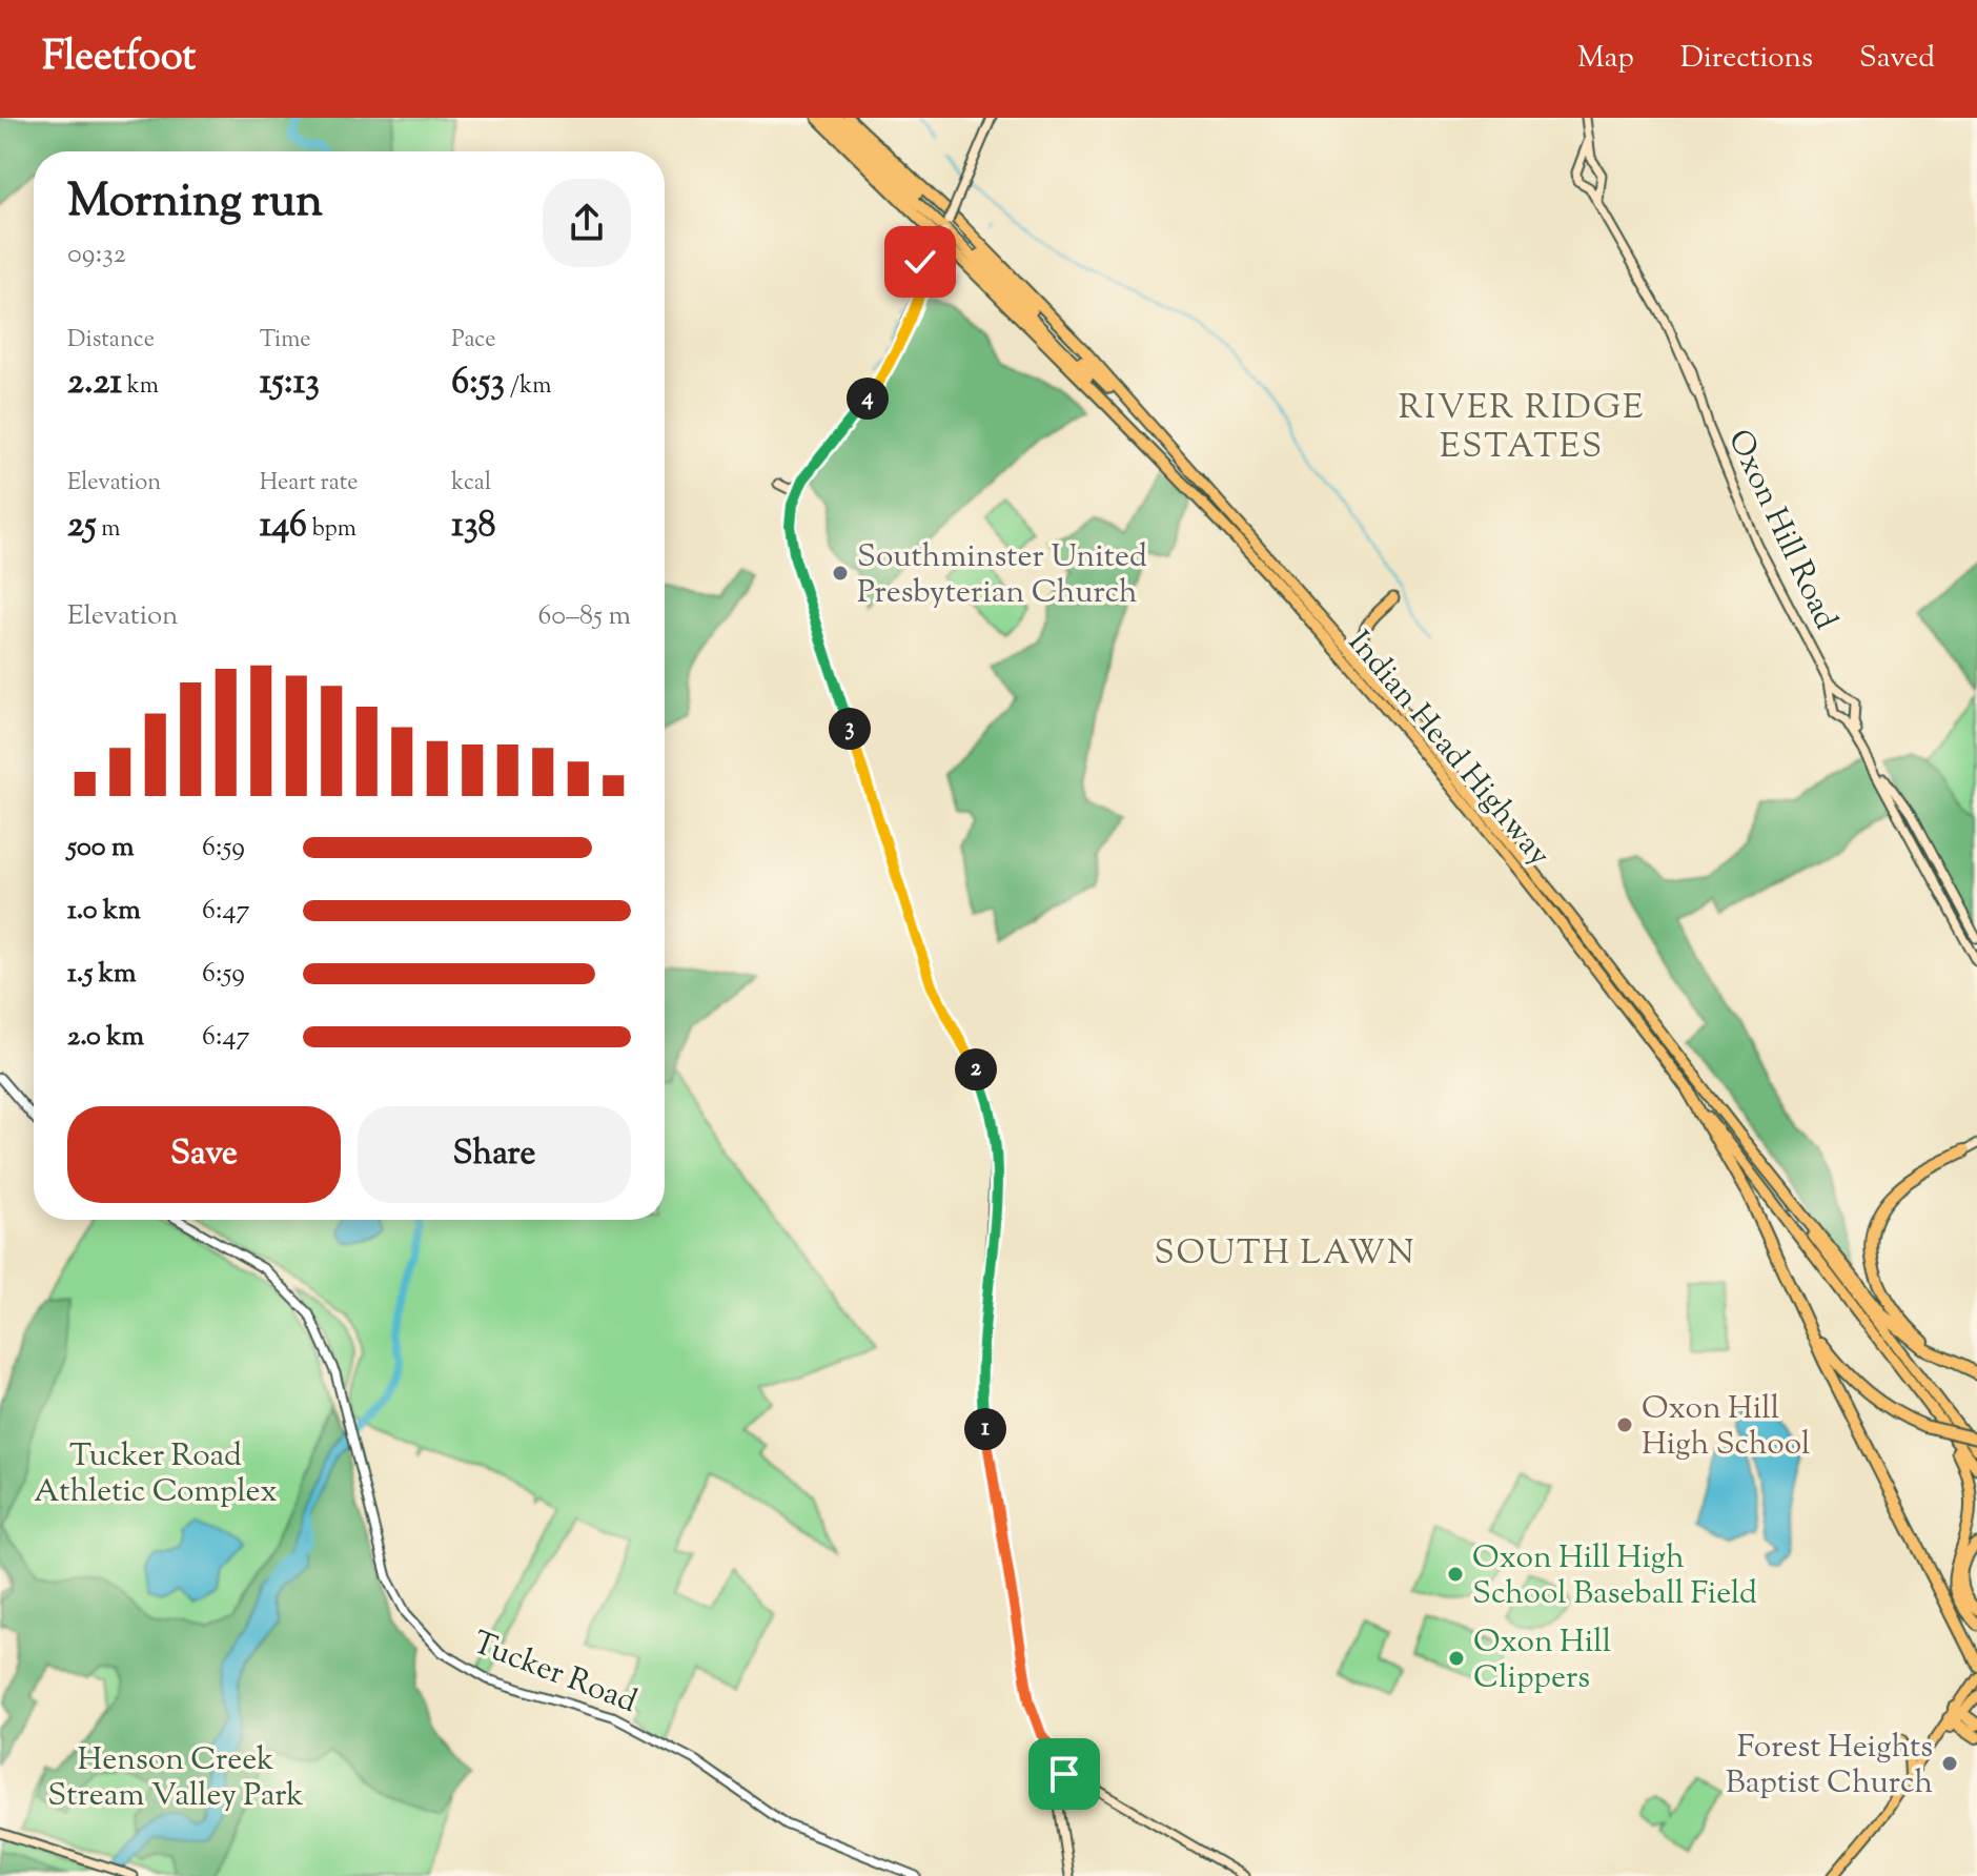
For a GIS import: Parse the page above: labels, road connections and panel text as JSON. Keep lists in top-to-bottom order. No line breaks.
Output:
{"streets":{"highway":["Indian Head Highway"],"main road":["Oxon Hill Road"],"street":["Tucker Road"]},"districts":["RIVER RIDGE ESTATES","SOUTH LAWN"],"parks":["Tucker Road Athletic Complex","Henson Creek Stream Valley Park"],"places":["Southminster United Presbyterian Church","Oxon Hill High School","Oxon Hill High School Baseball Field","Oxon Hill Clippers","Forest Heights Baptist Church"],"page":{"header":"Fleetfoot","nav":["Map","Directions","Saved"],"heading":["Morning run","09:32"],"stats":[["Distance","2.21 km"],["Time","15:13"],["Pace","6:53 /km"],["Elevation","25 m"],["Heart rate","146 bpm"],["kcal","138"]],"pins":["4","3","2","1"],"chart":["Elevation","60–85 m"],"list":[{"name":"500 m","note":"6:59"},{"name":"1.0 km","note":"6:47"},{"name":"1.5 km","note":"6:59"},{"name":"2.0 km","note":"6:47"}],"buttons":["Save","Share"]}}
